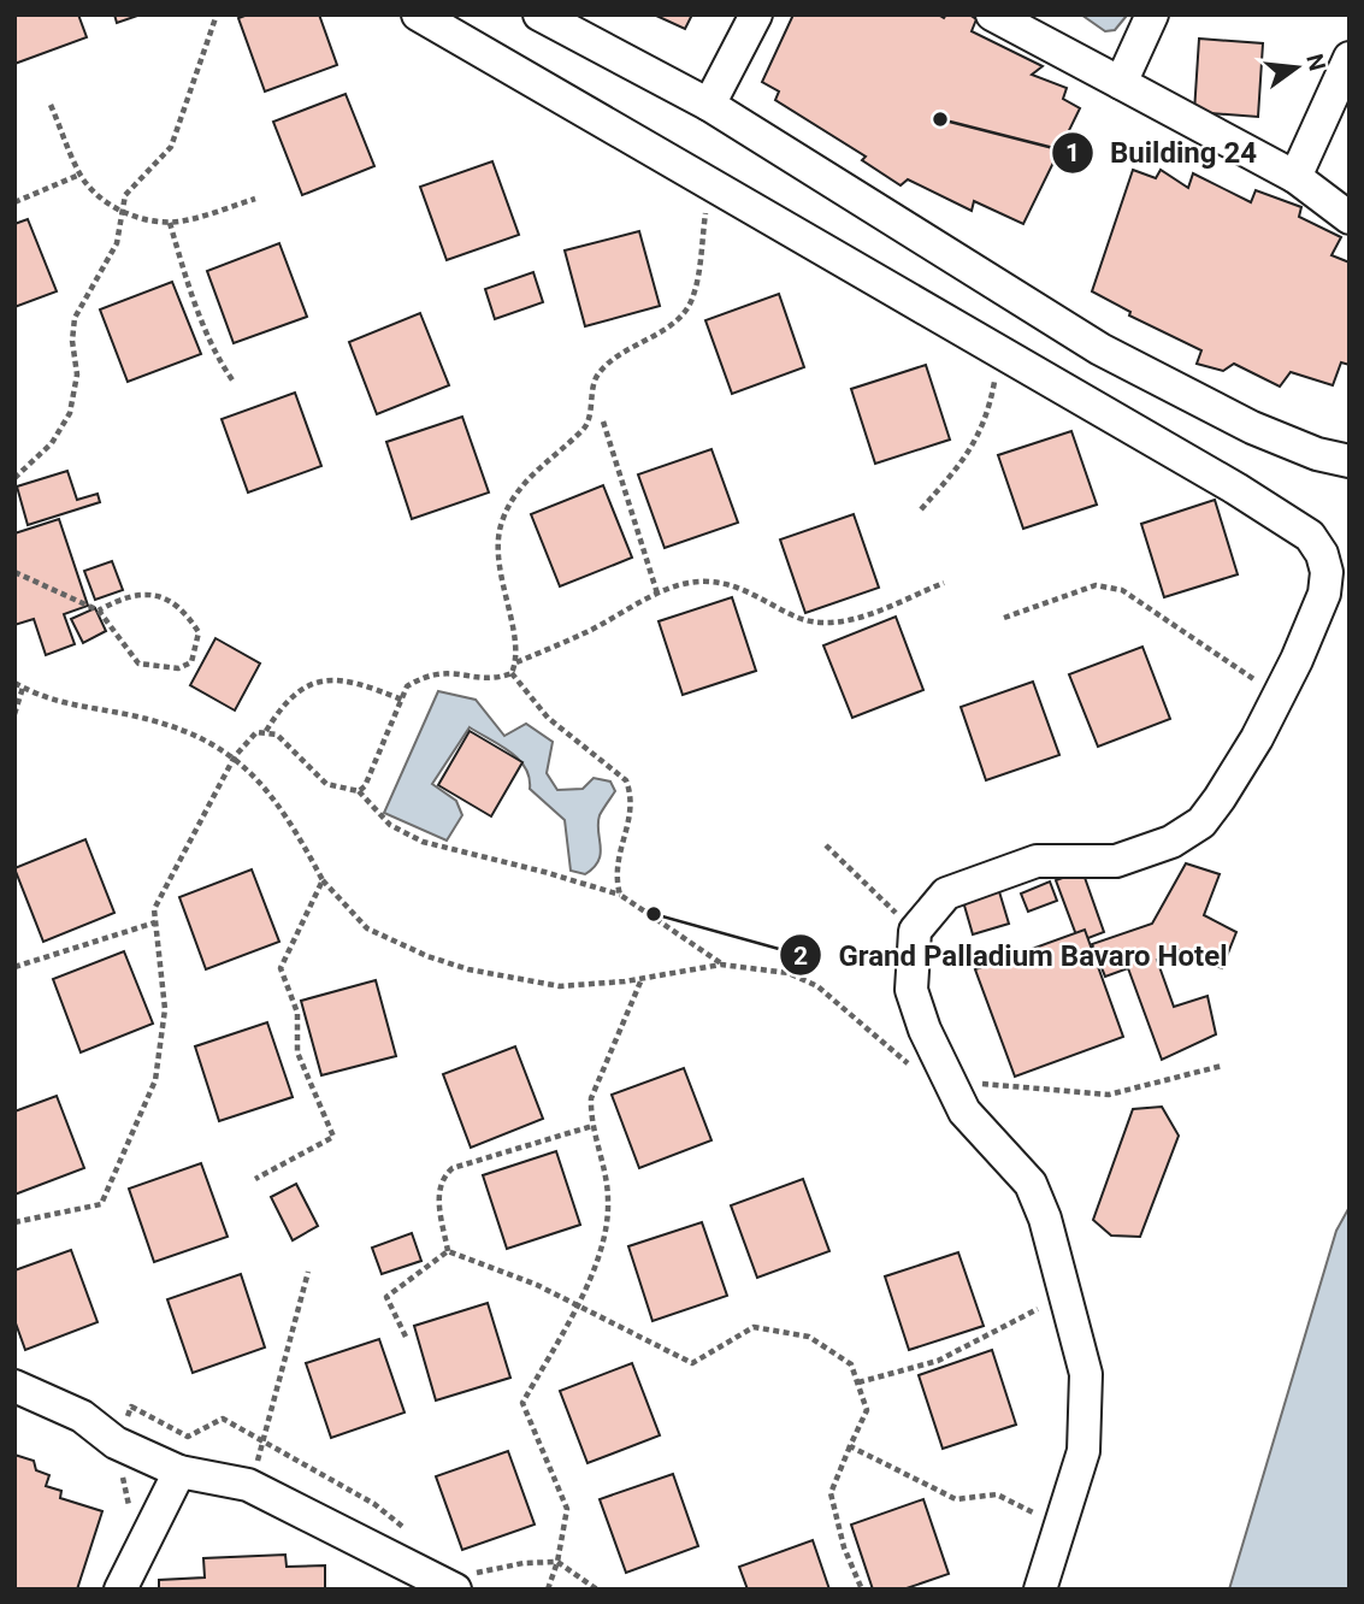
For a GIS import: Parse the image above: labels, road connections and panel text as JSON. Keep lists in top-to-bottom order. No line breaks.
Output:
{"places":["Building 24","Grand Palladium Bavaro Hotel"],"north":"right"}
